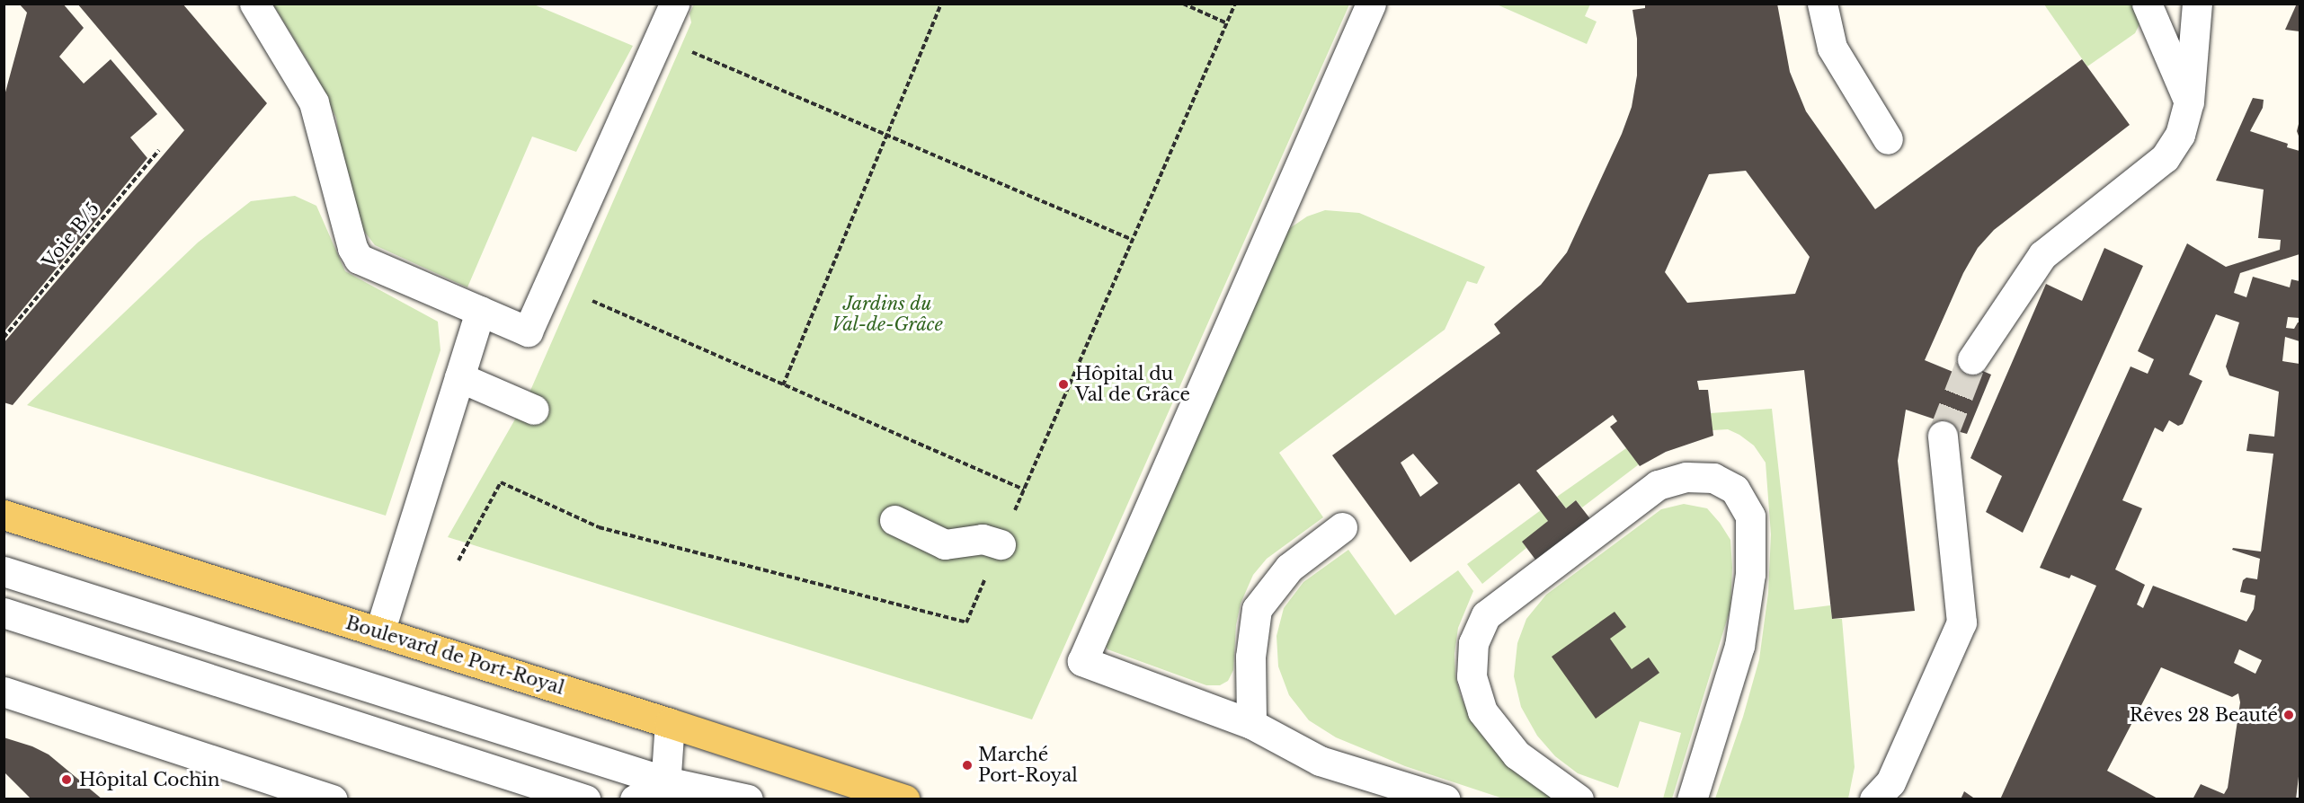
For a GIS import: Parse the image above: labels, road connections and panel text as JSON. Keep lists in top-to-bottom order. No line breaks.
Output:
{"streets":{"main road":["Boulevard de Port-Royal"],"path":["Voie B/5"]},"parks":["Jardins du Val-de-Grâce"],"places":["Hôpital du Val de Grâce","Rêves 28 Beauté","Marché Port-Royal","Hôpital Cochin"]}
